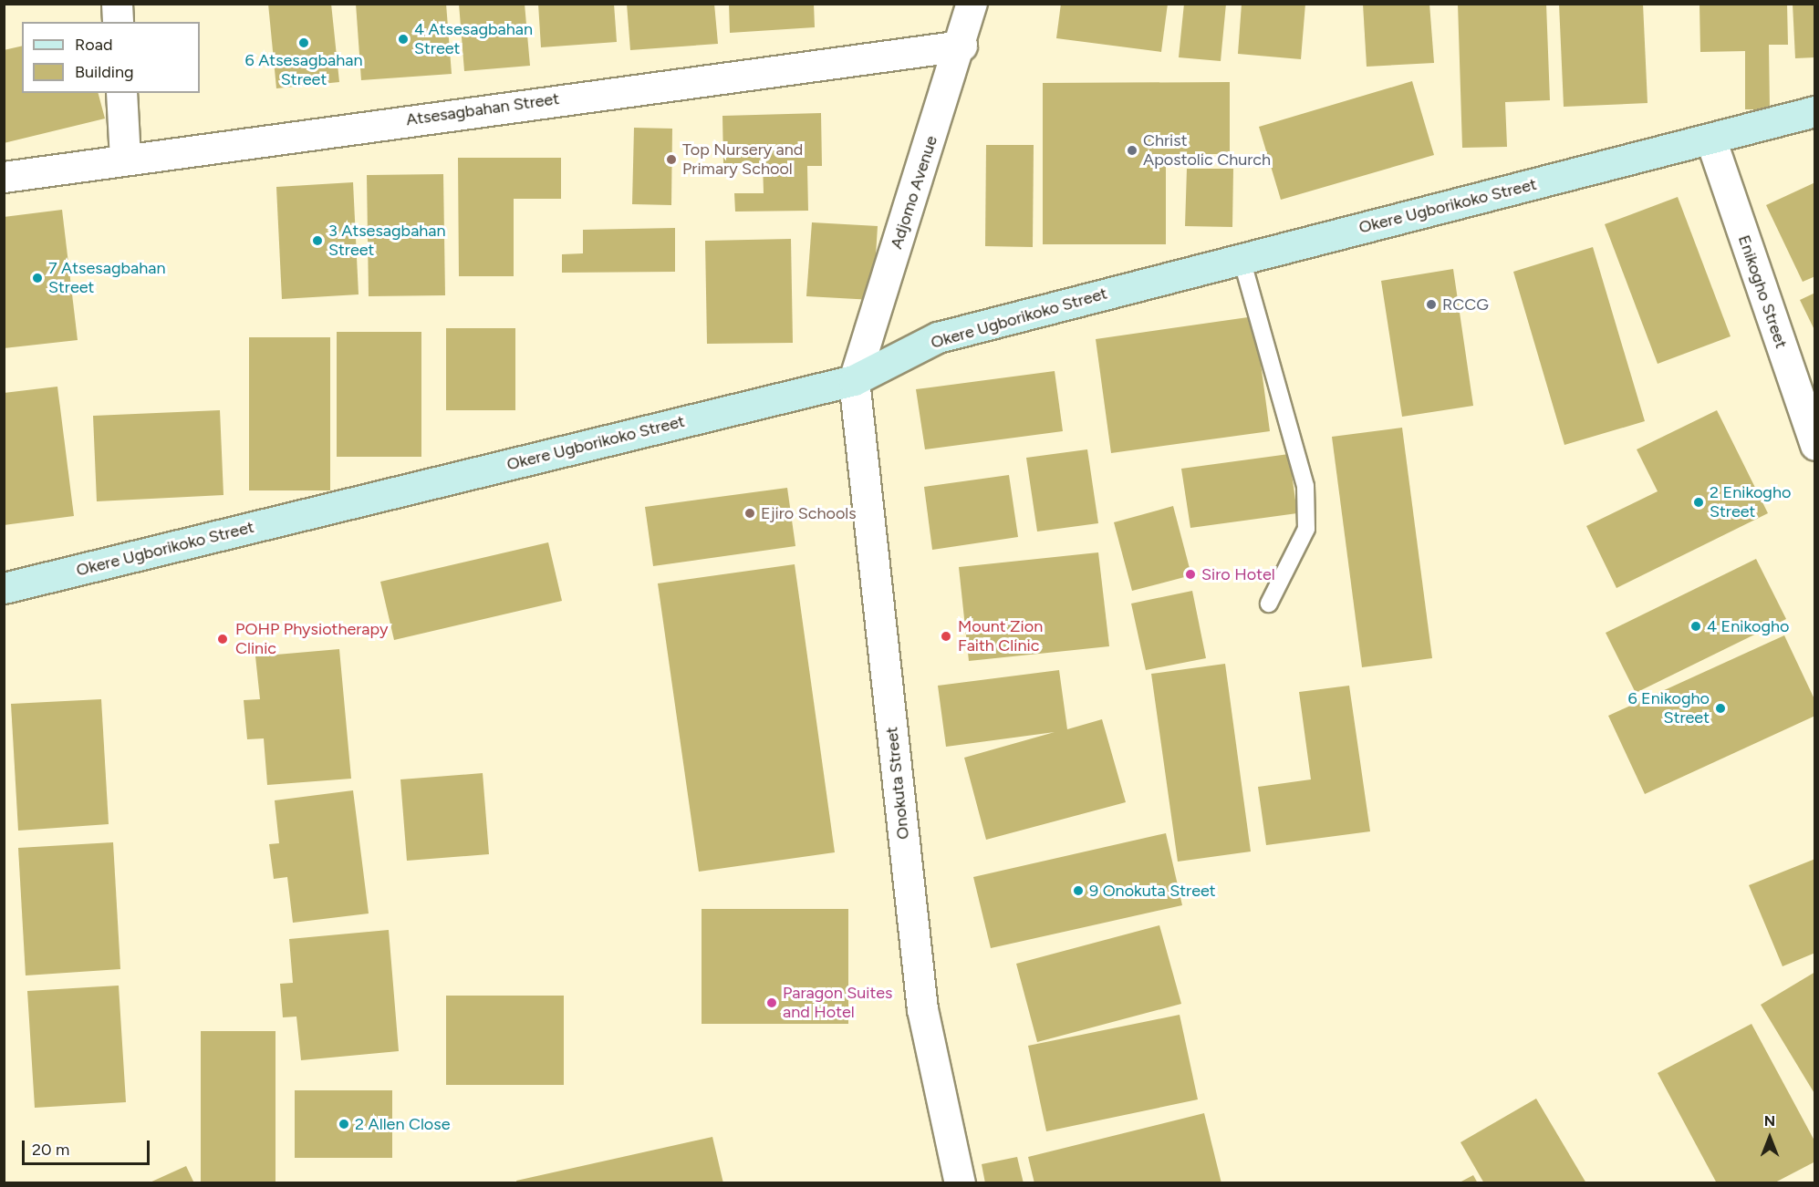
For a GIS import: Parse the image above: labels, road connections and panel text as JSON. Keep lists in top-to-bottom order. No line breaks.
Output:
{"streets":{"street":["Atsesagbahan Street","Adjomo Avenue","Okere Ugborikoko Street","Enikogho Street","Onokuta Street"]},"crossings":[["Atsesagbahan Street","Adjomo Avenue"],["Adjomo Avenue","Okere Ugborikoko Street"],["Adjomo Avenue","Onokuta Street"],["Okere Ugborikoko Street","Enikogho Street"],["Okere Ugborikoko Street","Onokuta Street"]],"places":["4 Atsesagbahan Street","6 Atsesagbahan Street","Christ Apostolic Church","Top Nursery and Primary School","3 Atsesagbahan Street","7 Atsesagbahan Street","RCCG","2 Enikogho Street","Ejiro Schools","Siro Hotel","4 Enikogho","Mount Zion Faith Clinic","POHP Physiotherapy Clinic","6 Enikogho Street","9 Onokuta Street","Paragon Suites and Hotel","2 Allen Close"],"legend":["Road","Building"],"scale_bar":"20 m","north":"top"}
